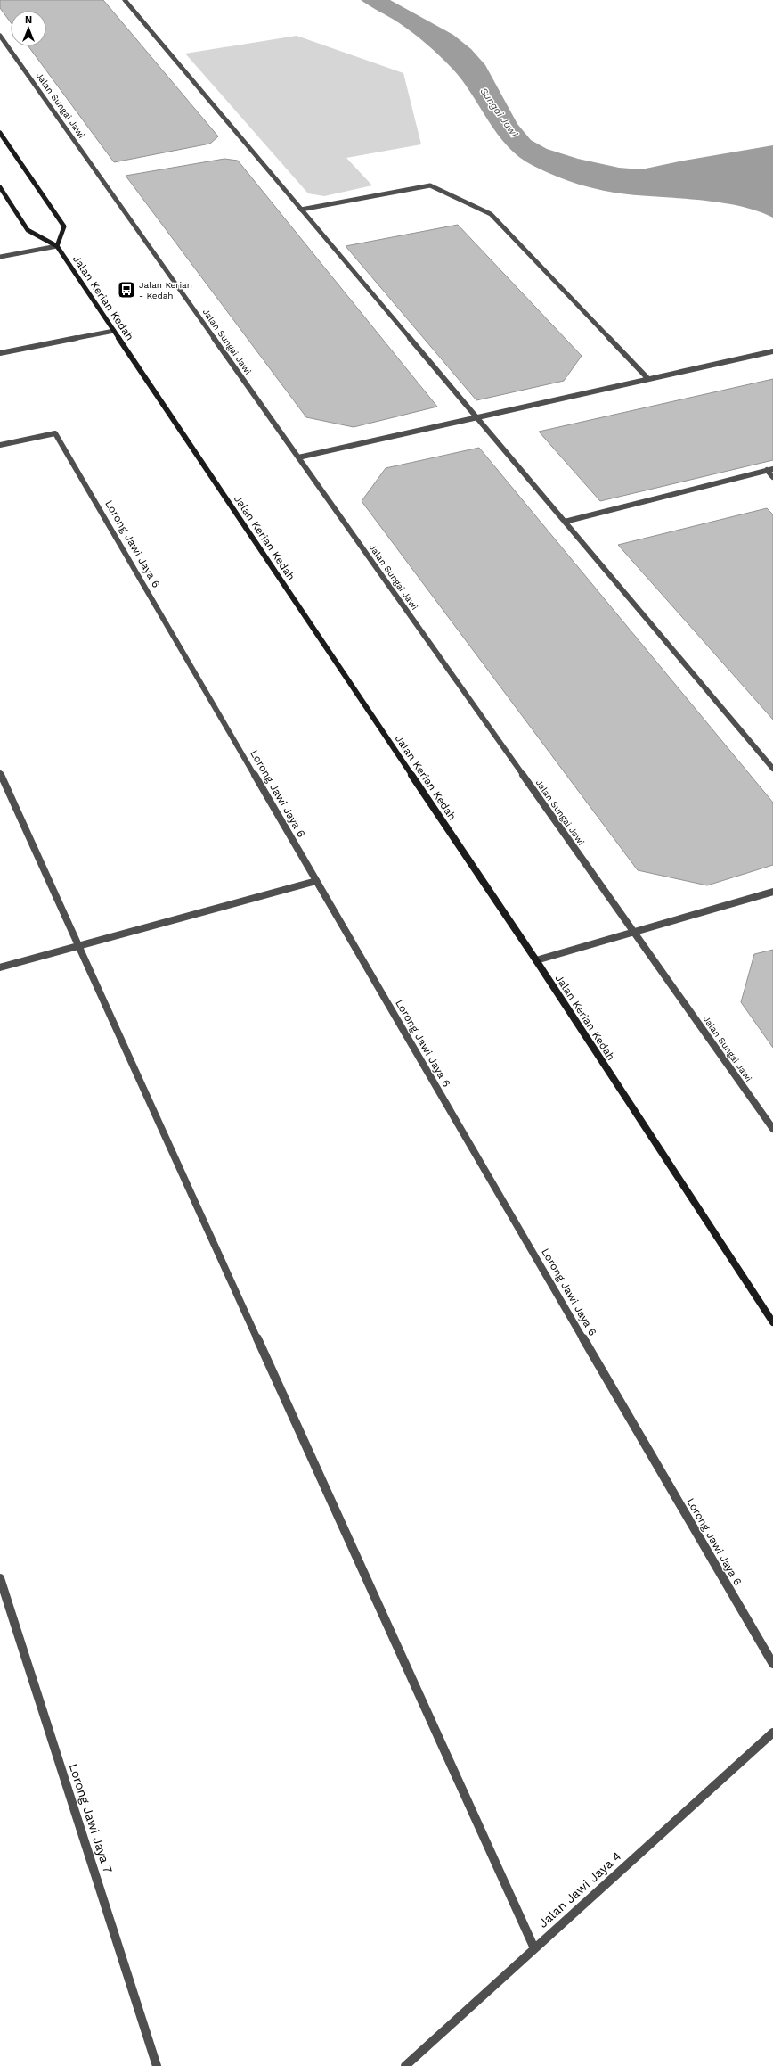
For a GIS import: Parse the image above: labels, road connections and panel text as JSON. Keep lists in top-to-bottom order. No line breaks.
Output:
{"streets":{"main road":["Jalan Kerian Kedah"],"street":["Jalan Sungai Jawi","Lorong Jawi Jaya 6","Lorong Jawi Jaya 7","Jalan Jawi Jaya 4"]},"water":["Sungai Jawi"],"places":{"bus stop":["Jalan Kerian - Kedah"]},"north":"top"}
